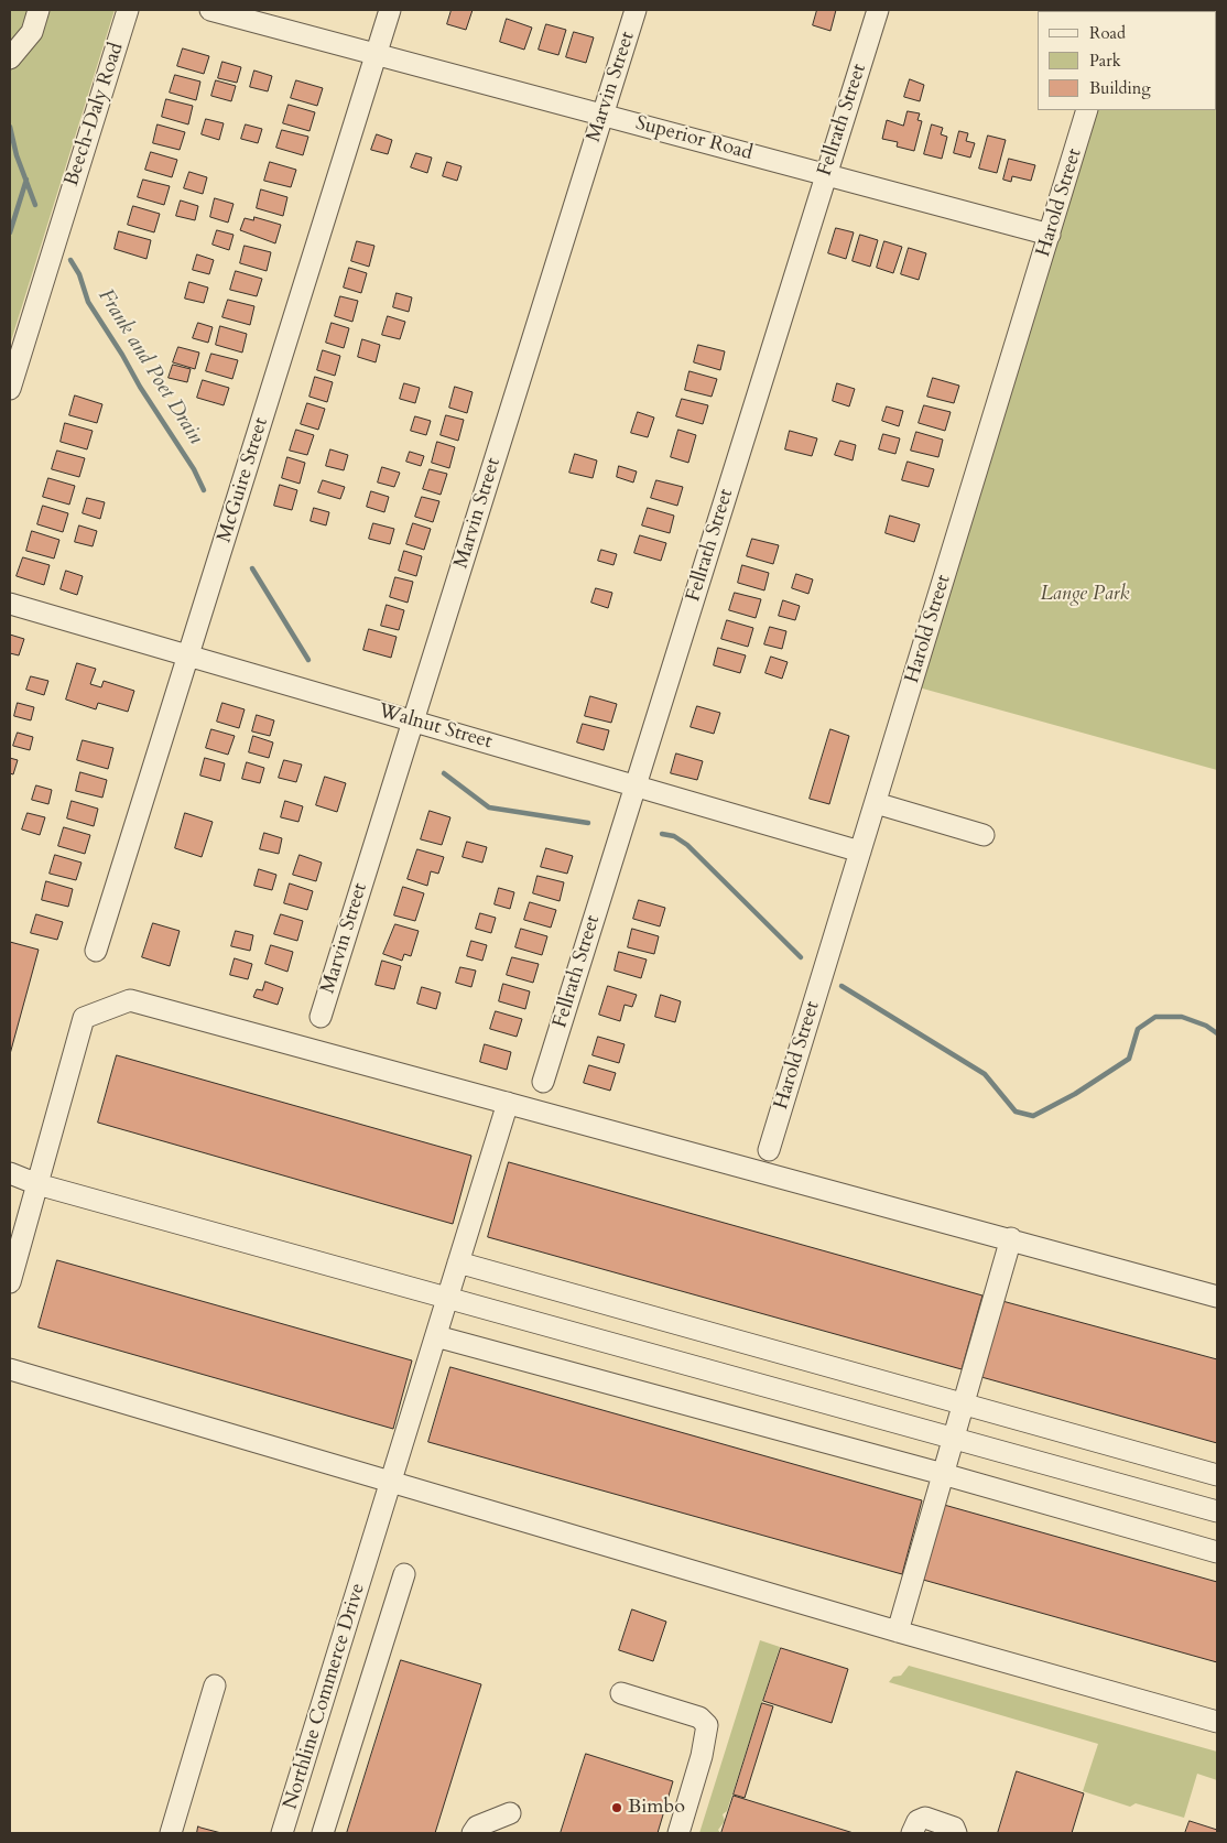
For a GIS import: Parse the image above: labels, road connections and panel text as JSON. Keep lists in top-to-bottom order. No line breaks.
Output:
{"streets":{"street":["Marvin Street","Beech-Daly Road","Fellrath Street","Superior Road","Harold Street","McGuire Street","Walnut Street","Northline Commerce Drive"]},"crossings":[["Marvin Street","Superior Road"],["Marvin Street","Walnut Street"],["Fellrath Street","Superior Road"],["Fellrath Street","Walnut Street"],["Superior Road","Harold Street"],["Superior Road","McGuire Street"],["Harold Street","Walnut Street"],["McGuire Street","Walnut Street"]],"water":["Frank and Poet Drain"],"parks":["Lange Park"],"places":["Bimbo"],"legend":["Road","Park","Building"]}
